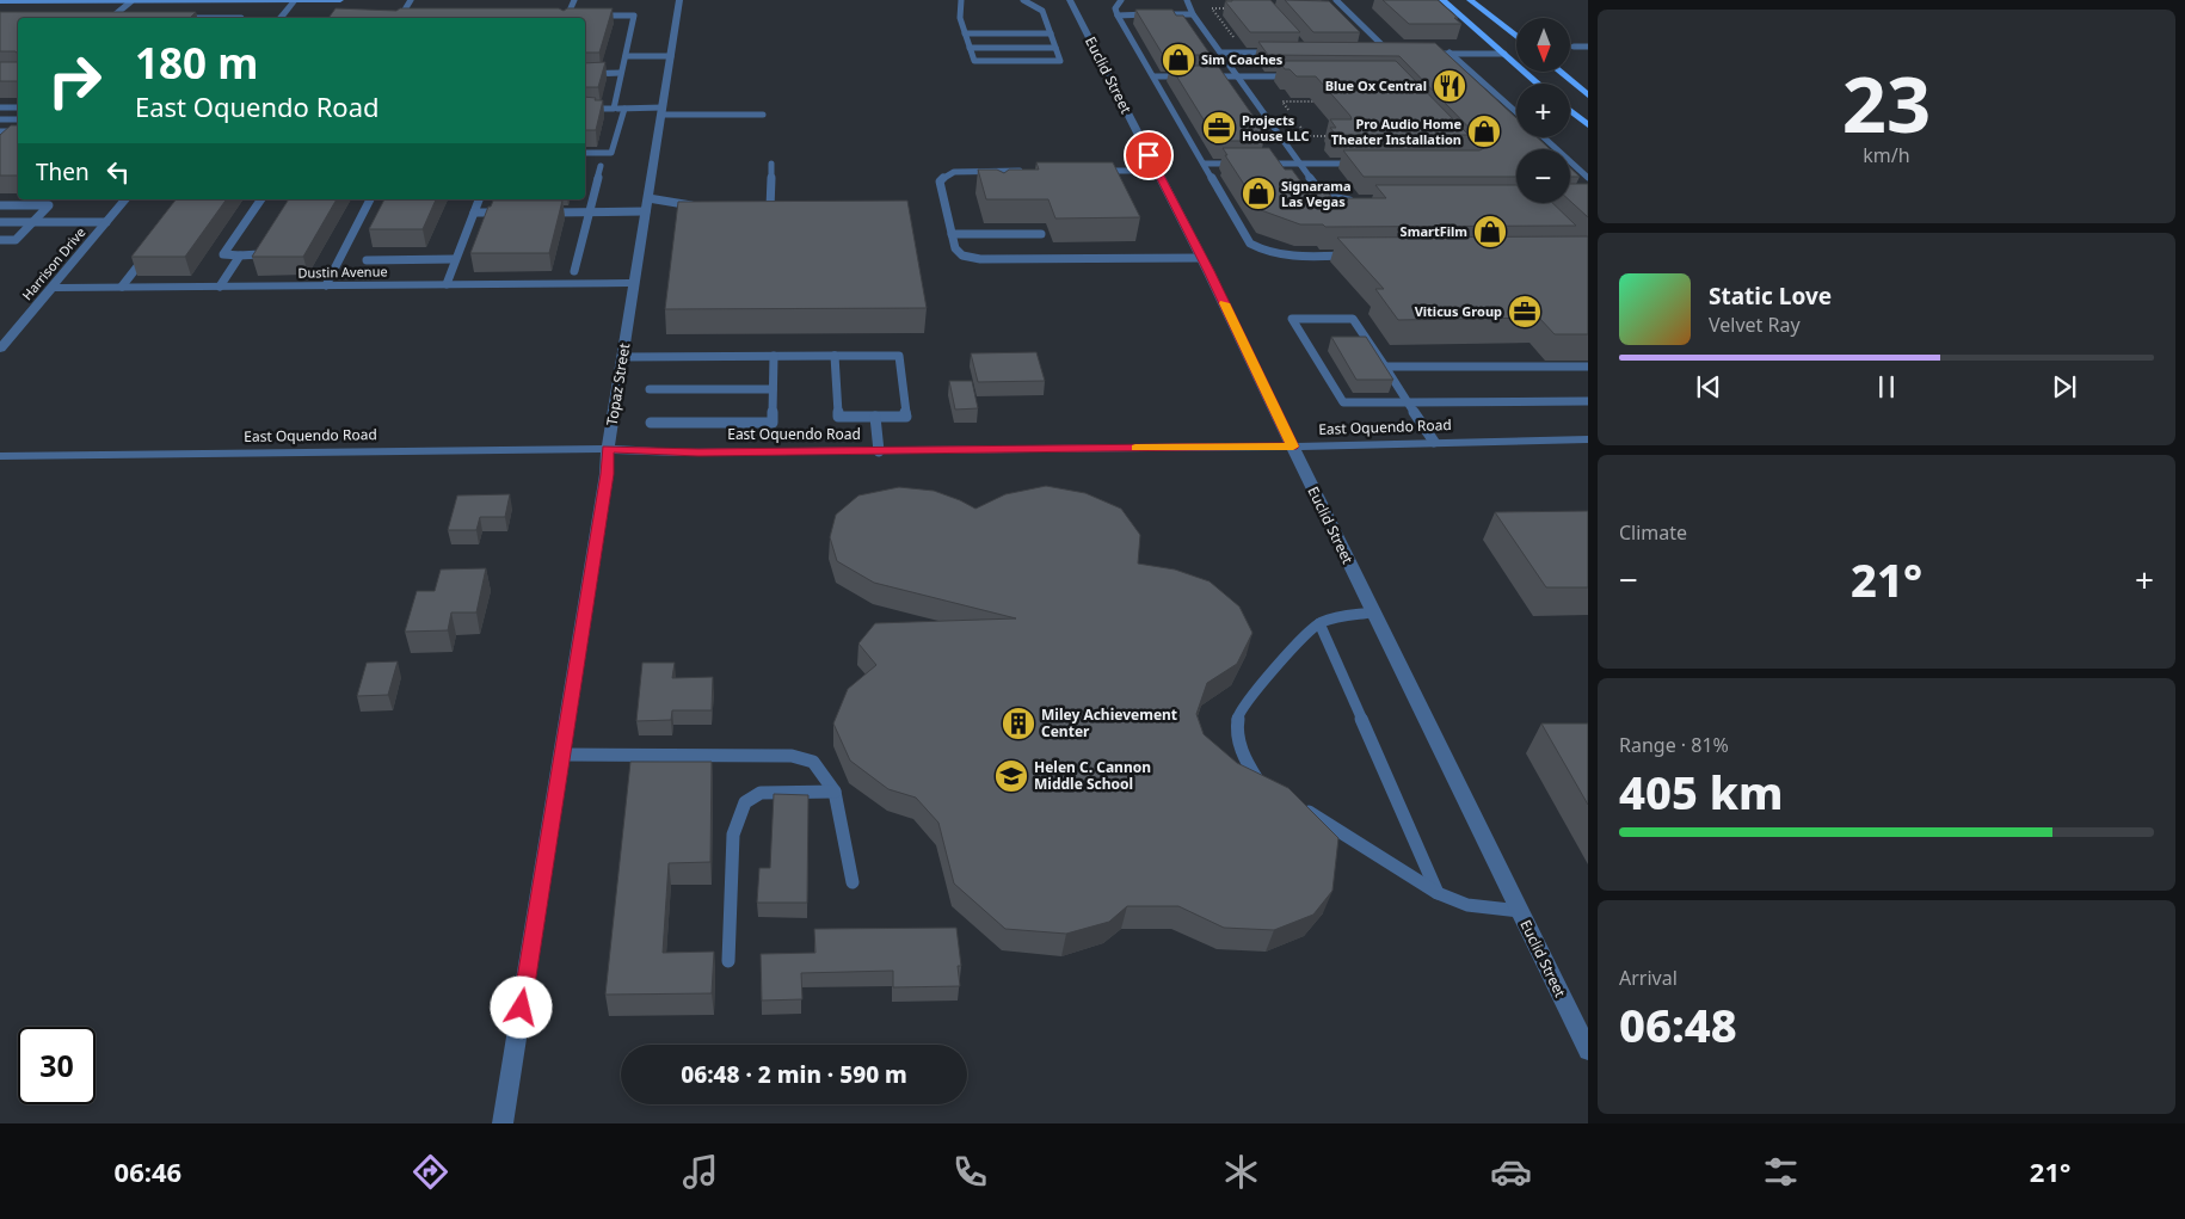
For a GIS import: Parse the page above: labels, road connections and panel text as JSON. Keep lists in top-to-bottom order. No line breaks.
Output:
{"streets":{"street":["Euclid Street","Harrison Drive","Dustin Avenue","Topaz Street","East Oquendo Road"]},"crossings":[["Euclid Street","East Oquendo Road"],["Harrison Drive","Dustin Avenue"],["Dustin Avenue","Topaz Street"],["Topaz Street","East Oquendo Road"]],"places":{"shop":["Sim Coaches","Pro Audio Home Theater Installation","Signarama Las Vegas","SmartFilm"],"restaurant":["Blue Ox Central"],"office":["Projects House LLC","Viticus Group"],"building":["Miley Achievement Center"],"school or university":["Helen C. Cannon Middle School"]},"north":"bottom","page":{"tile":[["23","km/h"],"Climate",["Range · 81%","405 km"],["Arrival","06:48"]],"map_buttons":["+","−"],"turn":["180 m","East Oquendo Road"],"then":"Then","song":["Static Love","Velvet Ray"],"heat":["−","21°","+"],"limit":"30","trip":"06:48 · 2 min · 590 m","tabs":["06:46","21°"]}}
